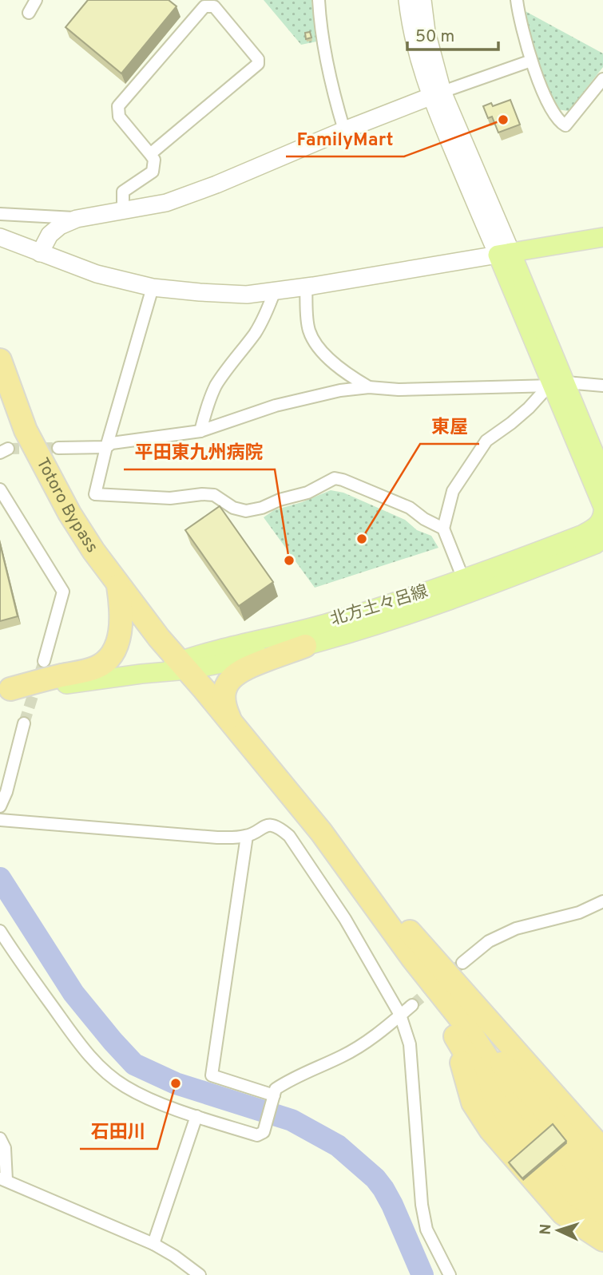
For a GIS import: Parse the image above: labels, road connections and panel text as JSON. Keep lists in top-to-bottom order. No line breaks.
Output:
{"streets":{"highway":["Totoro Bypass"],"main road":["北方土々呂線"]},"crossings":[["Totoro Bypass","北方土々呂線"]],"places":["FamilyMart","東屋","平田東九州病院","石田川"],"scale_bar":"50 m","north":"left"}
